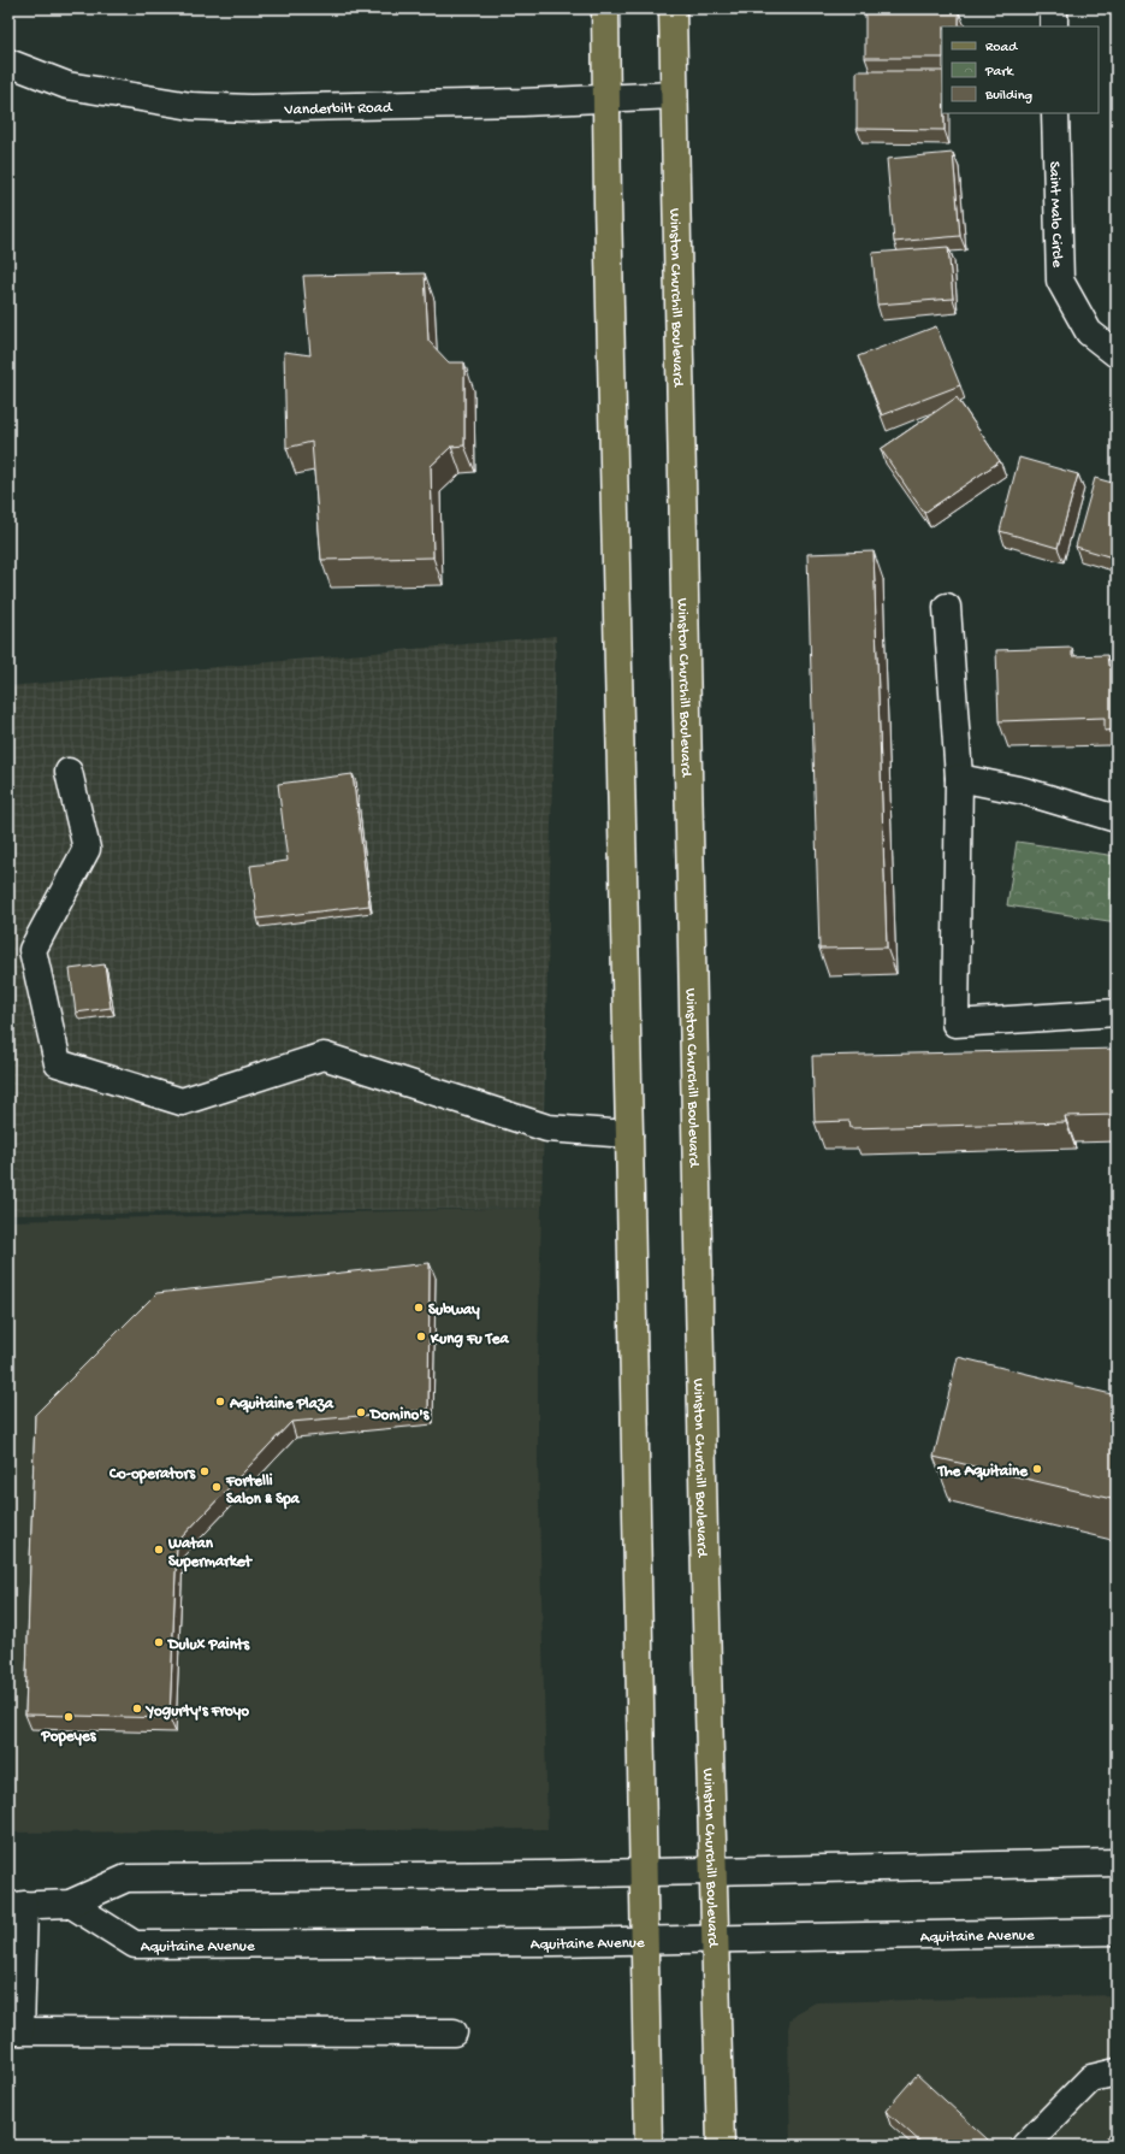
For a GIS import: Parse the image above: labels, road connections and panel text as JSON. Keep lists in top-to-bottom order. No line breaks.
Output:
{"streets":{"main road":["Winston Churchill Boulevard"],"street":["Vanderbilt Road","Saint Malo Circle","Aquitaine Avenue"]},"crossings":[["Vanderbilt Road","Winston Churchill Boulevard"],["Winston Churchill Boulevard","Aquitaine Avenue"]],"places":["Subway","Kung Fu Tea","Aquitaine Plaza","Domino's","The Aquitaine","Co-operators","Fortelli Salon & Spa","Watan Supermarket","Dulux Paints","Yogurty's Froyo","Popeyes"],"legend":["Road","Park","Building"]}
